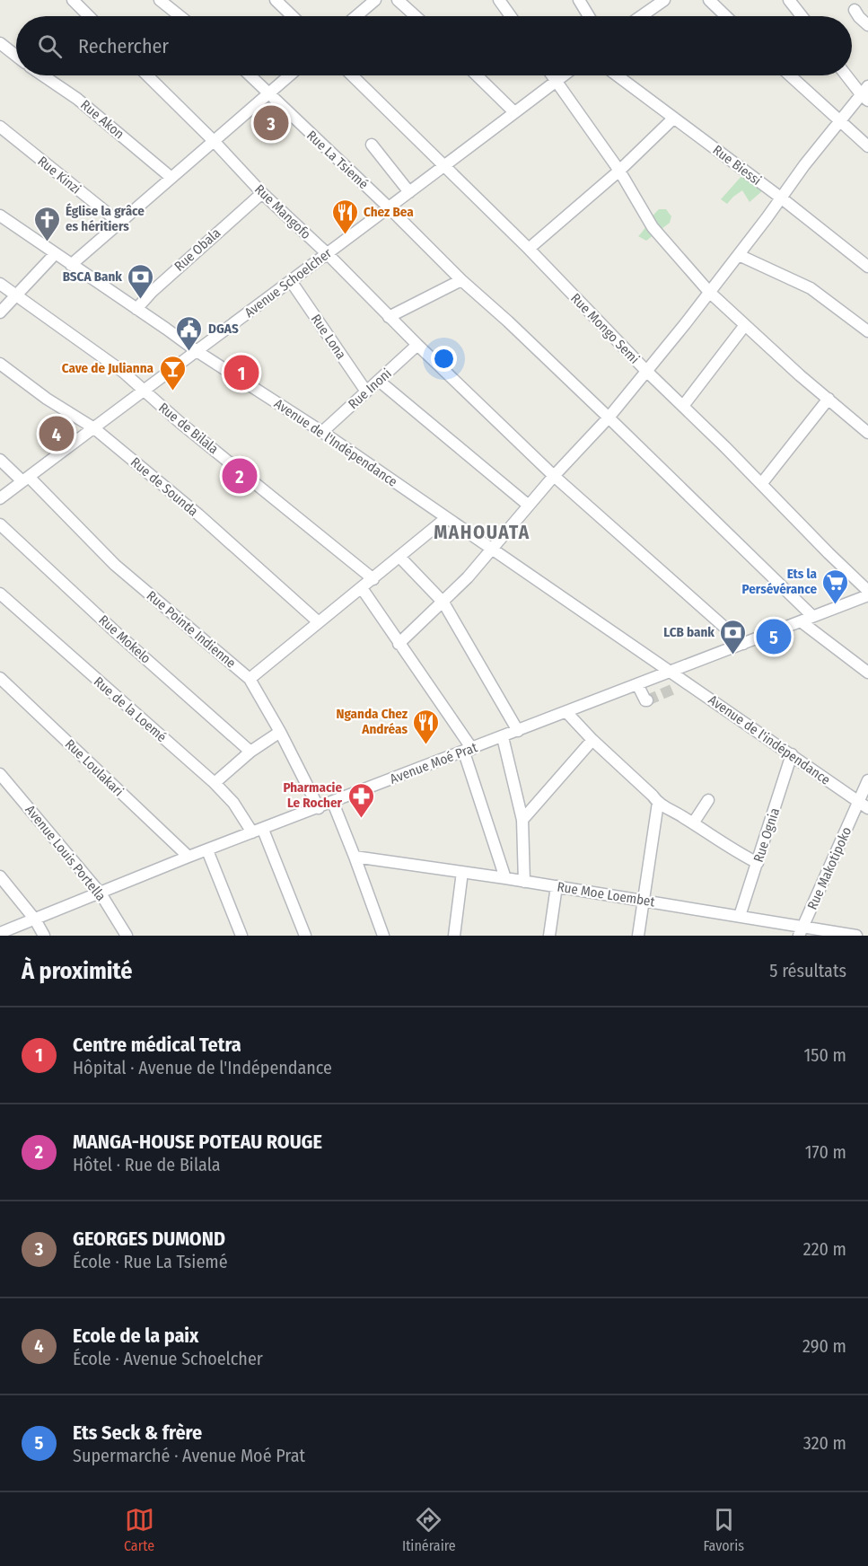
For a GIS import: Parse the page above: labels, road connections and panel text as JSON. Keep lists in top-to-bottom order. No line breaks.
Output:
{"streets":{"street":["Rue Akon","Rue La Tsiemé","Rue Biessi","Rue Kinzi","Rue Mangofo","Rue Obala","Avenue Schoelcher","Rue Mongo Semi","Rue Lona","Rue Inoni","Rue de Bilala","Avenue de l'Indépendance","Rue de Sounda","Rue Pointe Indienne","Rue Mokelo","Rue de la Loemé","Avenue de l'indépendance","Avenue Moé Prat","Rue Loulakari","Rue Ognia","Avenue Louis Portella","Rue Makotipoko","Rue Moe Loembet"]},"crossings":[["Rue La Tsiemé","Avenue Schoelcher"],["Rue La Tsiemé","Avenue Moé Prat"],["Rue Mangofo","Rue Obala"],["Rue Mangofo","Avenue Schoelcher"],["Rue Mangofo","Rue Inoni"],["Rue Mangofo","Avenue Moé Prat"],["Rue Obala","Avenue de l'Indépendance"],["Avenue Schoelcher","Rue Mongo Semi"],["Avenue Schoelcher","Rue Lona"],["Avenue Schoelcher","Rue de Bilala"],["Avenue Schoelcher","Avenue de l'Indépendance"],["Avenue Schoelcher","Rue de Sounda"],["Avenue Schoelcher","Rue Pointe Indienne"],["Rue Lona","Rue Inoni"],["Rue Inoni","Avenue de l'Indépendance"],["Avenue de l'Indépendance","Avenue de l'indépendance"],["Avenue de l'Indépendance","Avenue Moé Prat"],["Rue Pointe Indienne","Avenue Moé Prat"],["Rue de la Loemé","Avenue Moé Prat"],["Avenue de l'indépendance","Avenue Moé Prat"],["Avenue de l'indépendance","Rue Ognia"],["Avenue de l'indépendance","Rue Makotipoko"],["Avenue Moé Prat","Rue Loulakari"],["Avenue Moé Prat","Avenue Louis Portella"],["Rue Ognia","Rue Moe Loembet"],["Rue Makotipoko","Rue Moe Loembet"]],"districts":["MAHOUATA"],"places":{"restaurant":["Chez Bea","Nganda Chez Andréas"],"church":["Église la grâce es héritiers"],"bank":["BSCA Bank","LCB bank"],"public building":["DGAS"],"bar":["Cave de Julianna"],"supermarket":["Ets la Persévérance"],"pharmacy":["Pharmacie Le Rocher"]},"page":{"search":"Rechercher","pins":["3","1","4","2","5"],"heading":["À proximité","5 résultats"],"list":[{"mark":"1","name":"Centre médical Tetra","note":"Hôpital · Avenue de l'Indépendance","value":"150 m"},{"mark":"2","name":"MANGA-HOUSE POTEAU ROUGE","note":"Hôtel · Rue de Bilala","value":"170 m"},{"mark":"3","name":"GEORGES DUMOND","note":"École · Rue La Tsiemé","value":"220 m"},{"mark":"4","name":"Ecole de la paix","note":"École · Avenue Schoelcher","value":"290 m"},{"mark":"5","name":"Ets Seck & frère","note":"Supermarché · Avenue Moé Prat","value":"320 m"}],"nav":["Carte","Itinéraire","Favoris"]}}
